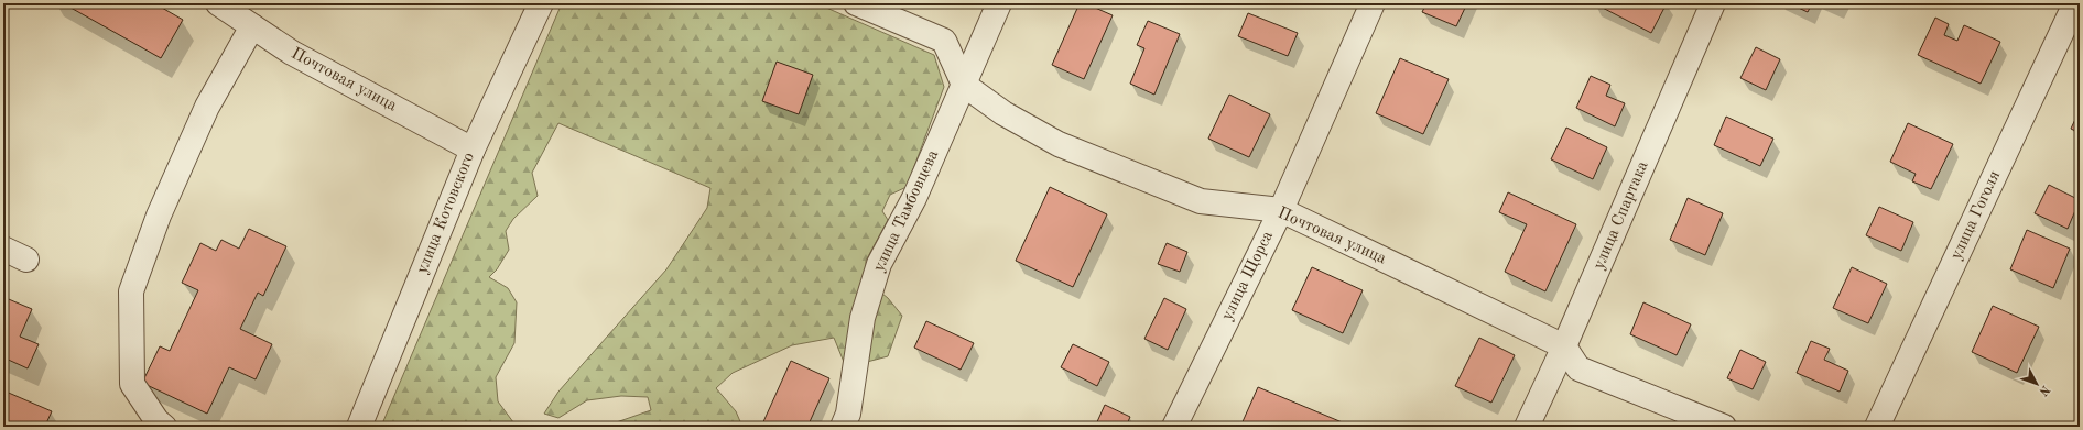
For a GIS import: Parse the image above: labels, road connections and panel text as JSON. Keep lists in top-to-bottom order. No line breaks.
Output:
{"streets":{"street":["Почтовая улица","улица Тамбовцева","улица Котовского","улица Спартака","улица Гоголя","улица Щорса"]},"crossings":[["Почтовая улица","улица Тамбовцева"],["Почтовая улица","улица Котовского"],["Почтовая улица","улица Спартака"],["Почтовая улица","улица Щорса"]],"north":"bottom right"}
